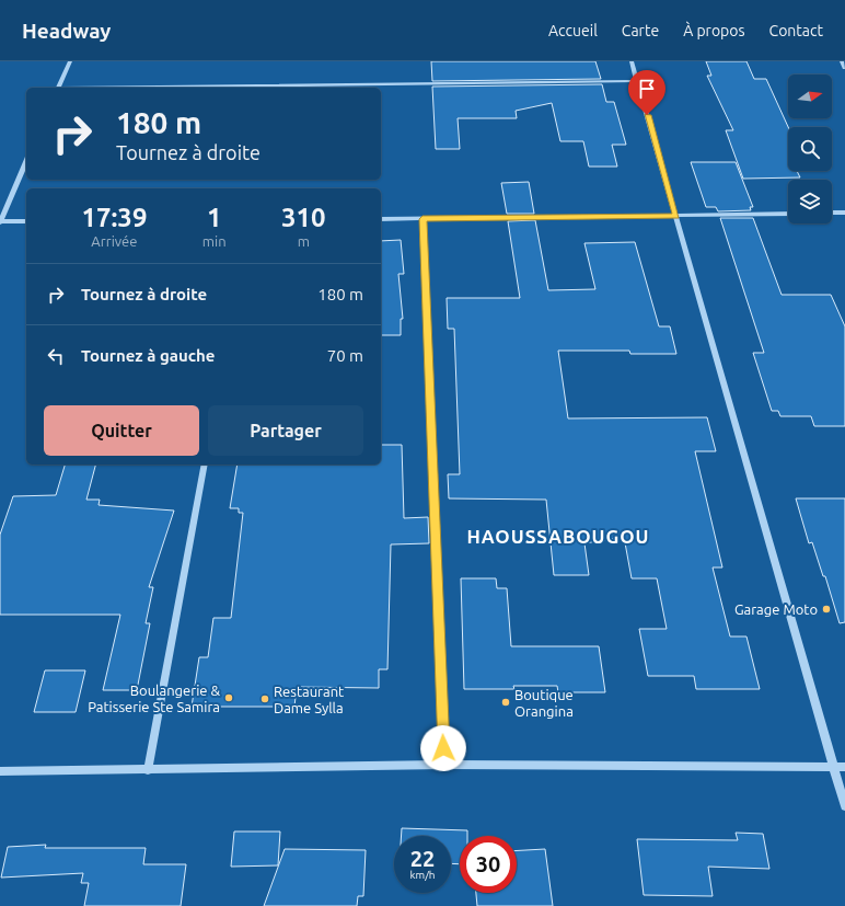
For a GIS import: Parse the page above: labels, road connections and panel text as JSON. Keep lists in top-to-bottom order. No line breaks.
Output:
{"districts":["HAOUSSABOUGOU"],"places":["Garage Moto","Boulangerie & Patisserie Ste Samira","Restaurant Dame Sylla","Boutique Orangina"],"north":"right","page":{"header":"Headway","nav":["Accueil","Carte","À propos","Contact"],"turn":["180 m","Tournez à droite"],"eta":["17:39","Arrivée","1","min","310","m"],"list":[{"name":"Tournez à droite","value":"180 m"},{"name":"Tournez à gauche","value":"70 m"}],"buttons":["Quitter","Partager"],"speed":"22 km/h","limit":"30"}}
